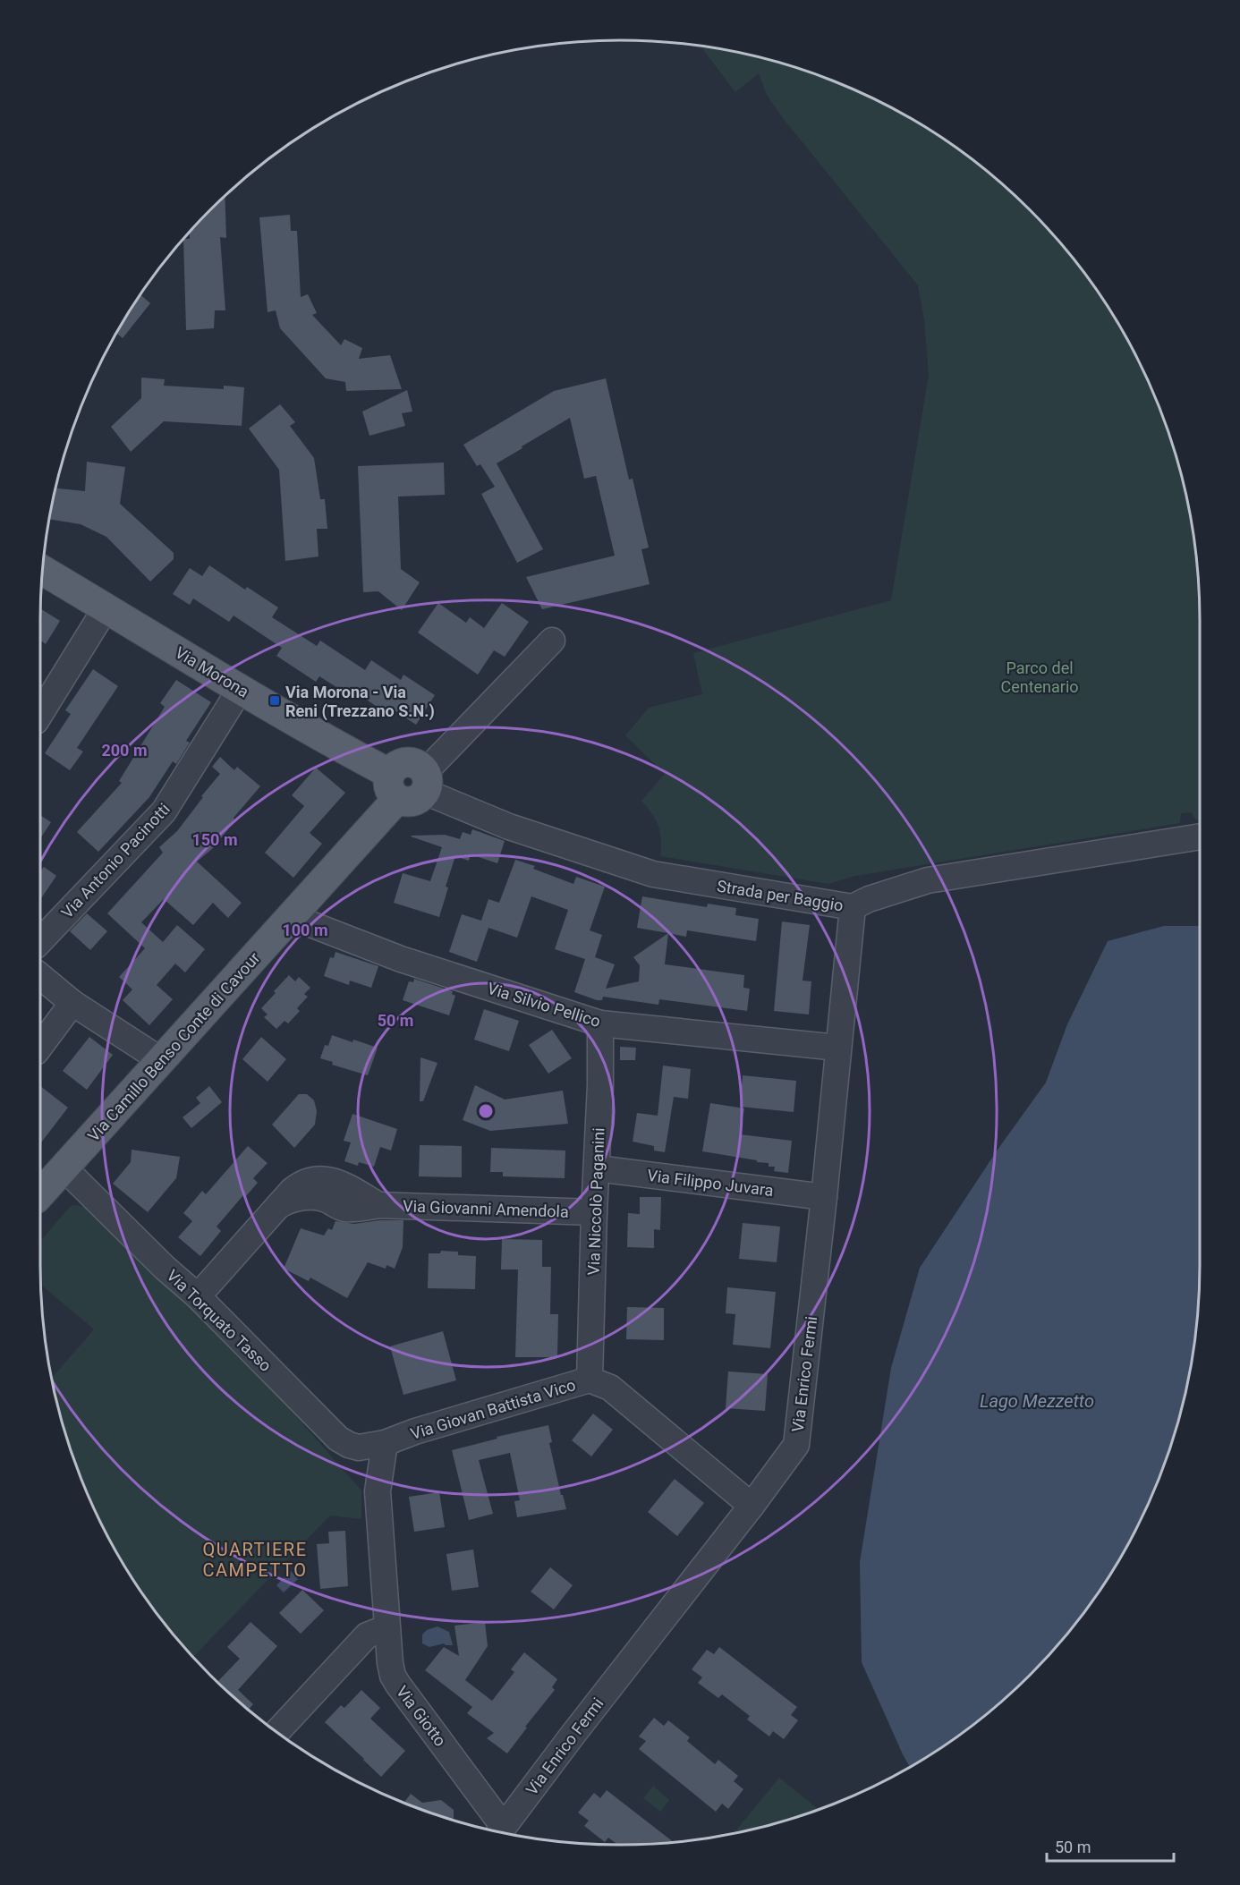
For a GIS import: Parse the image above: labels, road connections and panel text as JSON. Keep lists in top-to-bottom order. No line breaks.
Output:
{"streets":{"main road":["Via Morona","Via Camillo Benso Conte di Cavour"],"street":["Via Antonio Pacinotti","Strada per Baggio","Via Silvio Pellico","Via Filippo Juvara","Via Niccolò Paganini","Via Giovanni Amendola","Via Torquato Tasso","Via Enrico Fermi","Via Giovan Battista Vico","Via Giotto"]},"crossings":[["Via Morona","Via Antonio Pacinotti"],["Via Morona","Strada per Baggio"],["Via Morona","Via Camillo Benso Conte di Cavour"],["Strada per Baggio","Via Camillo Benso Conte di Cavour"],["Strada per Baggio","Via Enrico Fermi"],["Via Silvio Pellico","Via Camillo Benso Conte di Cavour"],["Via Silvio Pellico","Via Niccolò Paganini"],["Via Silvio Pellico","Via Enrico Fermi"],["Via Camillo Benso Conte di Cavour","Via Torquato Tasso"],["Via Filippo Juvara","Via Niccolò Paganini"],["Via Filippo Juvara","Via Enrico Fermi"],["Via Niccolò Paganini","Via Giovanni Amendola"],["Via Niccolò Paganini","Via Giovan Battista Vico"],["Via Giovanni Amendola","Via Torquato Tasso"],["Via Torquato Tasso","Via Giotto"],["Via Enrico Fermi","Via Giovan Battista Vico"],["Via Giovan Battista Vico","Via Giotto"]],"districts":["QUARTIERE CAMPETTO"],"water":["Lago Mezzetto"],"parks":["Parco del Centenario"],"places":{"transit":["Via Morona - Via Reni (Trezzano S.N.)"]},"scale_bar":"50 m","rings":["200 m","150 m","100 m","50 m"]}
